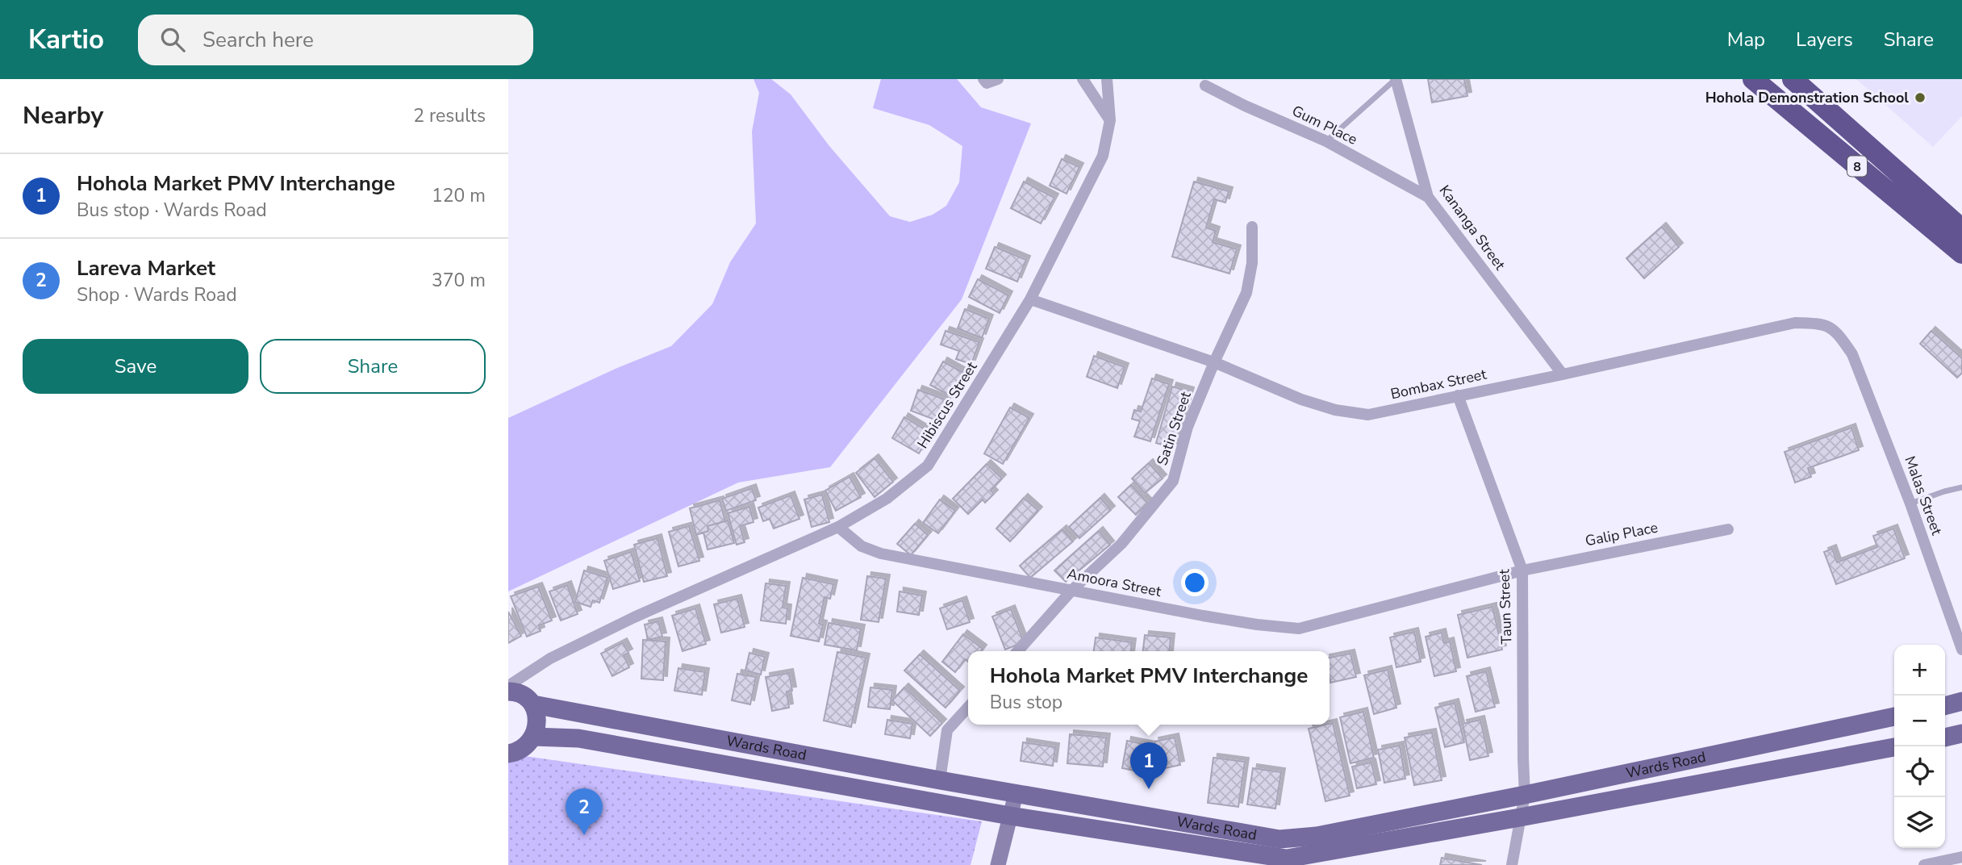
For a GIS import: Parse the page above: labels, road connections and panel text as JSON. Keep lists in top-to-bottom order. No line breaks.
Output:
{"streets":{"highway":["8"],"main road":["Wards Road"],"street":["Gum Place","Kananga Street","Bombax Street","Hibiscus Street","Satin Street","Malas Street","Galip Place","Amoora Street","Taun Street"]},"crossings":[["Gum Place","Kananga Street"],["Kananga Street","Bombax Street"],["Bombax Street","Hibiscus Street"],["Bombax Street","Satin Street"],["Bombax Street","Malas Street"],["Bombax Street","Taun Street"],["Hibiscus Street","Amoora Street"],["Satin Street","Amoora Street"],["Galip Place","Amoora Street"],["Galip Place","Taun Street"],["Amoora Street","Taun Street"],["Taun Street","Wards Road"]],"places":["Hohola Demonstration School"],"page":{"header":"Kartio","search":"Search here","nav":["Map","Layers","Share"],"heading":["Nearby","2 results"],"list":[{"mark":"1","name":"Hohola Market PMV Interchange","note":"Bus stop · Wards Road","value":"120 m"},{"mark":"2","name":"Lareva Market","note":"Shop · Wards Road","value":"370 m"}],"buttons":["Save","Share"],"map_buttons":["+","−"],"popup":["Hohola Market PMV Interchange","Bus stop"],"pins":["1","2"]}}
